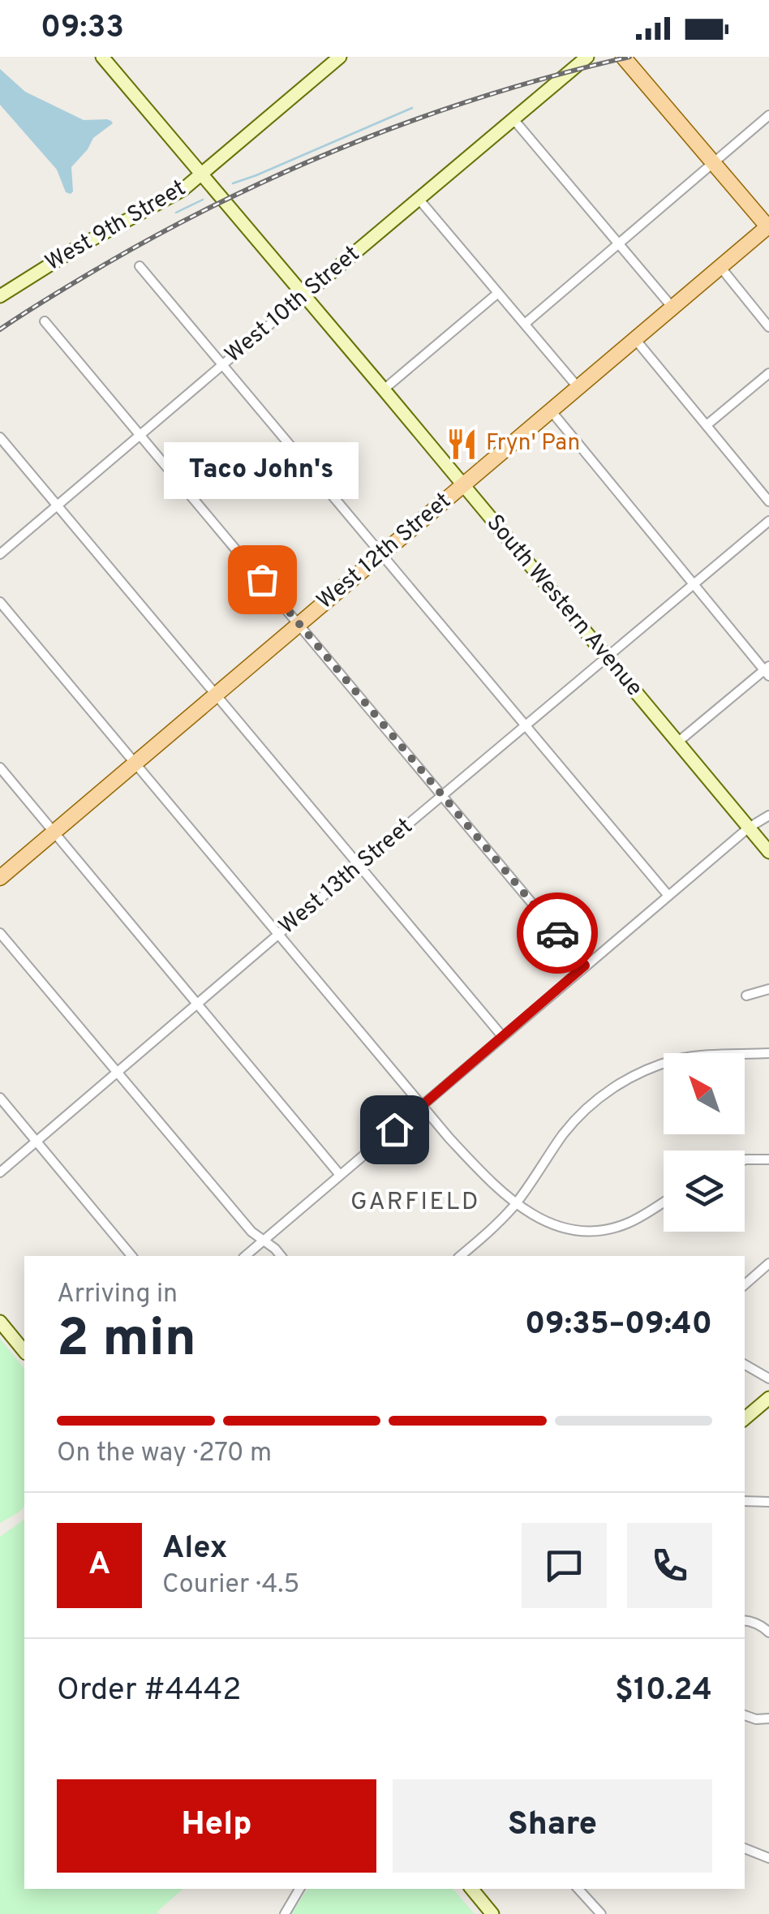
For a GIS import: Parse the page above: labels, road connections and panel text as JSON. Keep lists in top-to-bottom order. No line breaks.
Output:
{"streets":{"main road":["West 12th Street"],"street":["West 9th Street","West 10th Street","South Western Avenue","West 13th Street"]},"crossings":[["West 9th Street","South Western Avenue"],["West 10th Street","South Western Avenue"],["West 12th Street","South Western Avenue"],["South Western Avenue","West 13th Street"]],"districts":["GARFIELD"],"places":{"restaurant":["Fryn' Pan"],"other":["Taco John's"]},"north":"top left","page":{"status":"09:33","bubble":"Taco John's","heading":["2 min","Arriving in","09:35–09:40"],"panel":["Alex","Courier · 4.5","Order #4442","$10.24"],"bar":"On the way · 270 m","round":"A","buttons":["Help","Share"]}}
